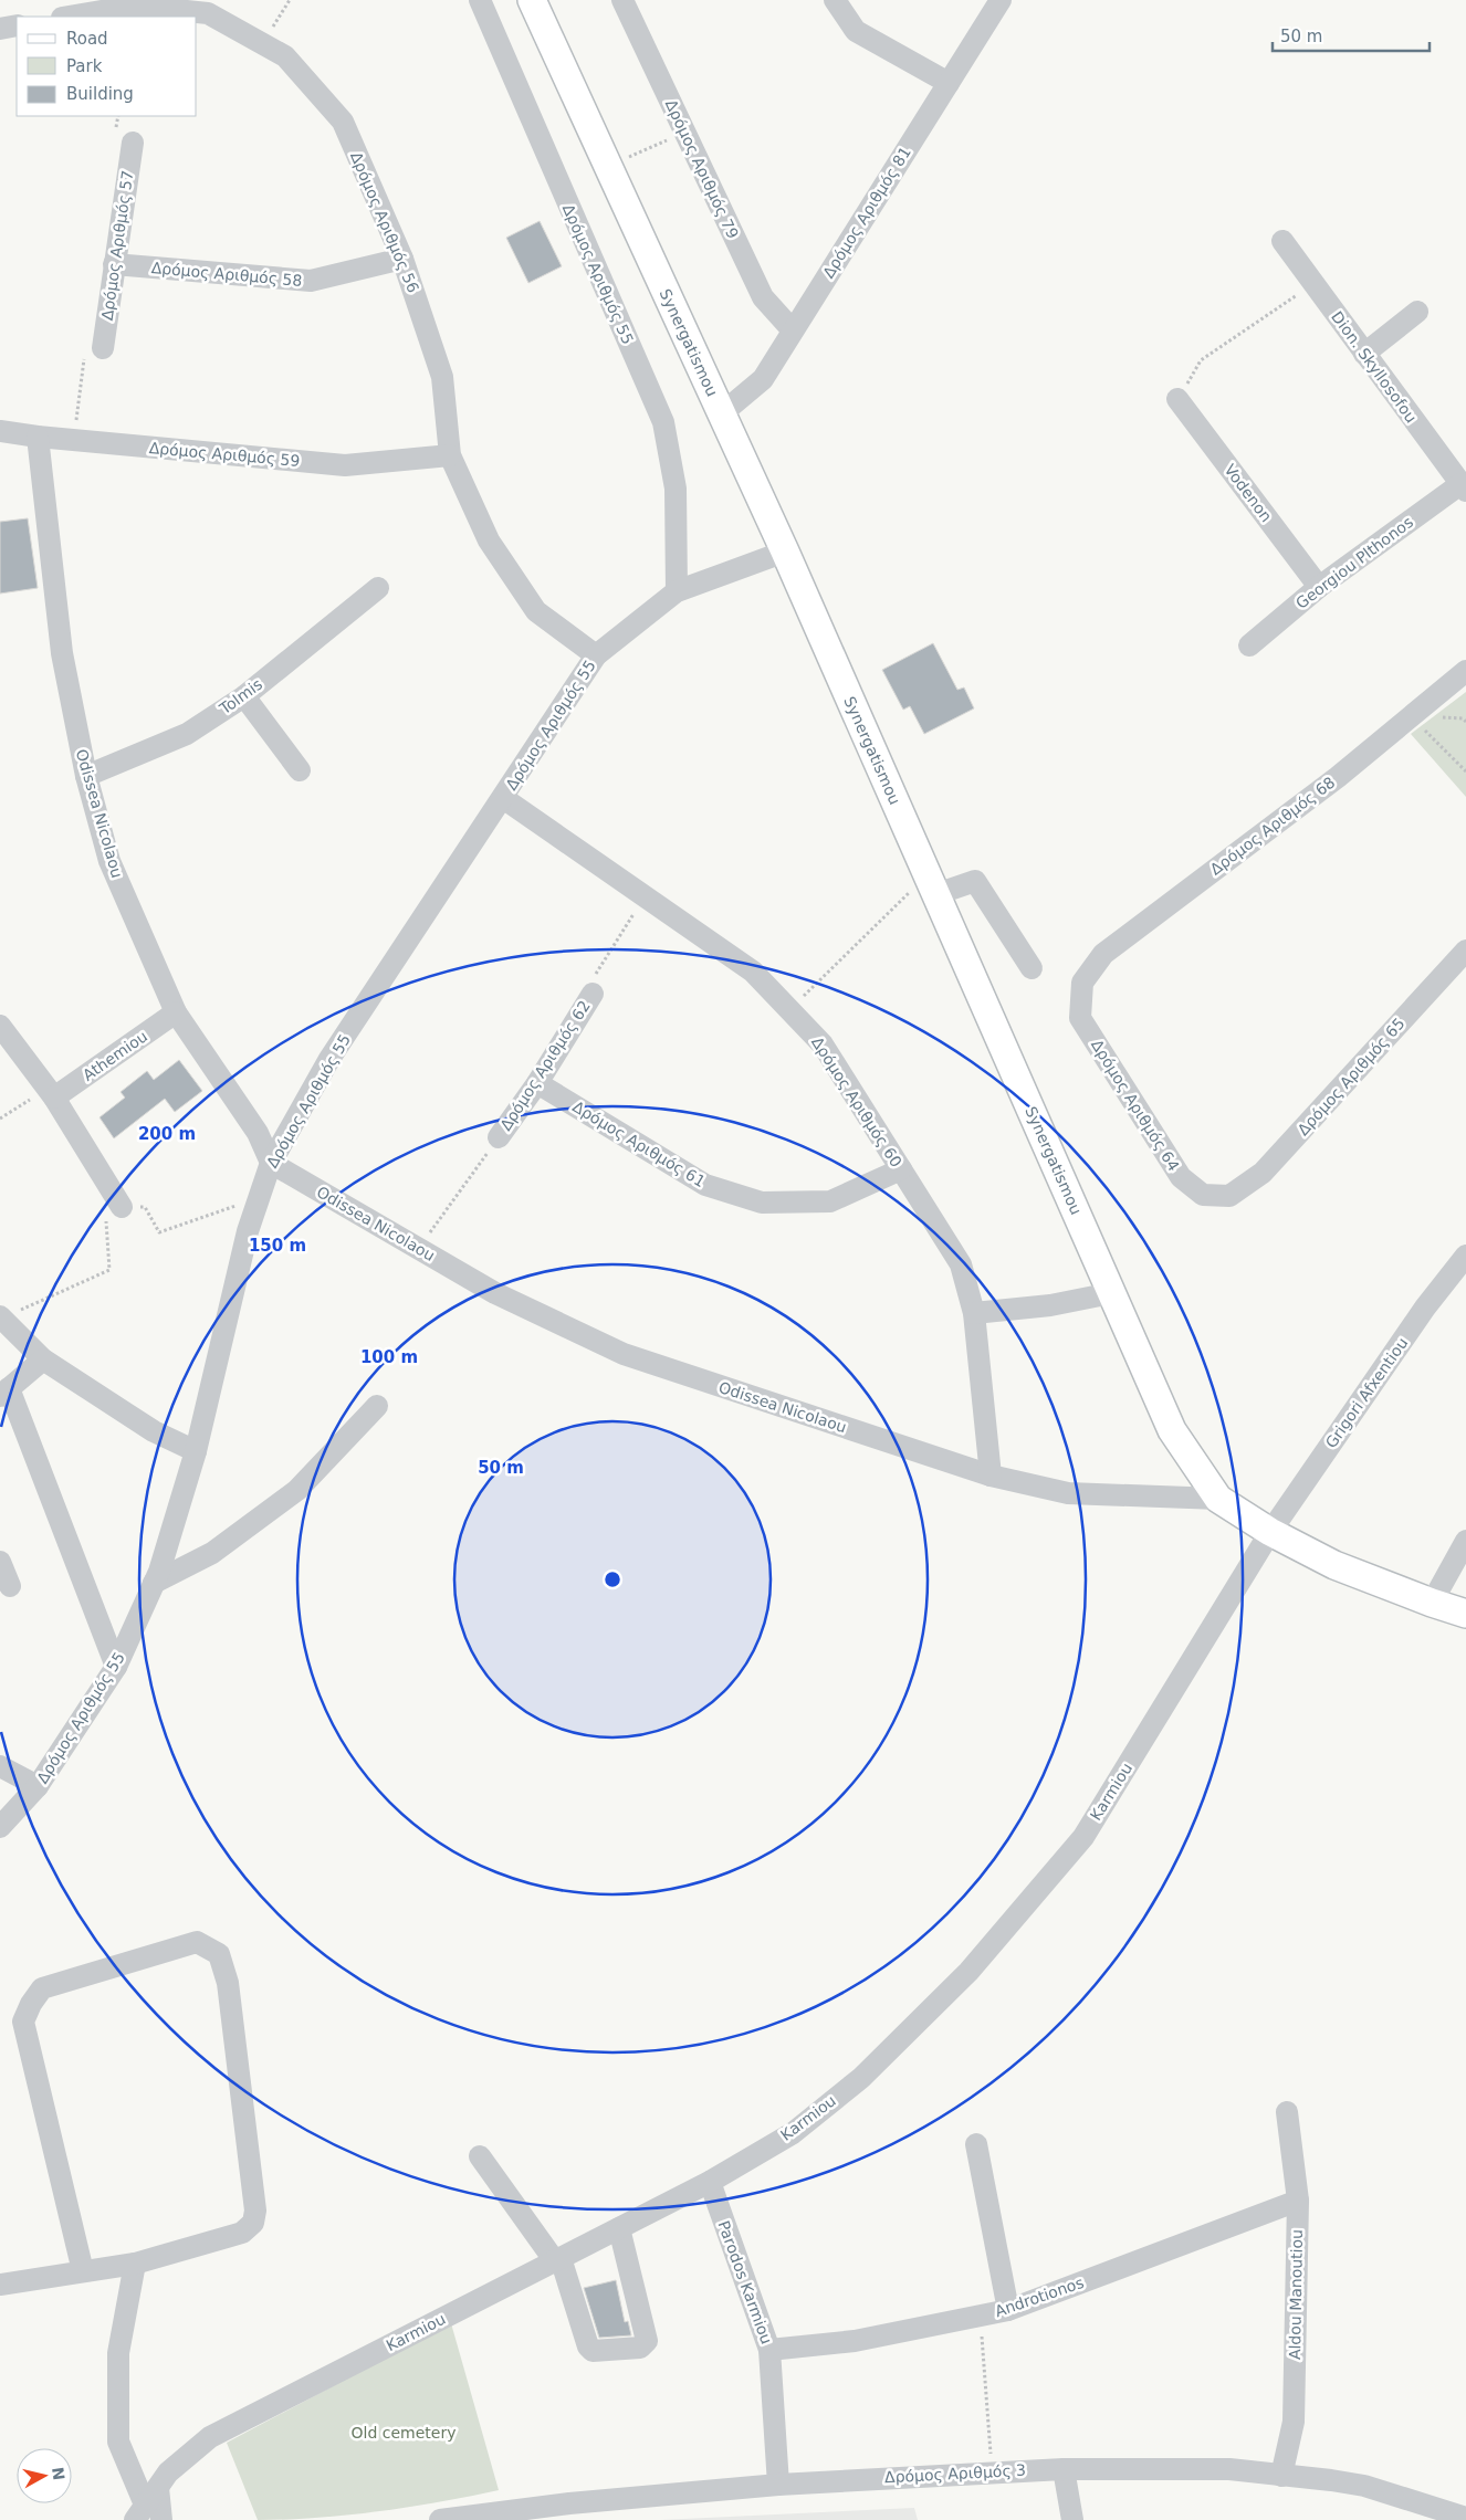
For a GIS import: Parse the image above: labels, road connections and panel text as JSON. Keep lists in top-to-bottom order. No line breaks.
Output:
{"streets":{"main road":["Synergatismou"],"street":["Δρόμος Αριθμός 79","Δρόμος Αριθμός 81","Δρόμος Αριθμός 56","Δρόμος Αριθμός 57","Δρόμος Αριθμός 58","Δρόμος Αριθμός 55","Dion. Skyllosofou","Δρόμος Αριθμός 59","Vodenon","Georgiou Plthonos","Tolmis","Odissea Nicolaou","Δρόμος Αριθμός 68","Athemiou","Δρόμος Αριθμός 62","Δρόμος Αριθμός 65","Δρόμος Αριθμός 60","Δρόμος Αριθμός 64","Δρόμος Αριθμός 61","Grigori Afxentiou","Karmiou","Parodos Karmiou","Aldou Manoutiou","Androtionos","Δρόμος Αριθμός 3"]},"crossings":[["Δρόμος Αριθμός 79","Δρόμος Αριθμός 81"],["Δρόμος Αριθμός 81","Synergatismou"],["Δρόμος Αριθμός 56","Δρόμος Αριθμός 58"],["Δρόμος Αριθμός 56","Δρόμος Αριθμός 55"],["Δρόμος Αριθμός 56","Δρόμος Αριθμός 59"],["Δρόμος Αριθμός 57","Δρόμος Αριθμός 58"],["Δρόμος Αριθμός 55","Synergatismou"],["Δρόμος Αριθμός 55","Odissea Nicolaou"],["Δρόμος Αριθμός 55","Δρόμος Αριθμός 60"],["Synergatismou","Odissea Nicolaou"],["Dion. Skyllosofou","Georgiou Plthonos"],["Δρόμος Αριθμός 59","Odissea Nicolaou"],["Vodenon","Georgiou Plthonos"],["Tolmis","Odissea Nicolaou"],["Odissea Nicolaou","Athemiou"],["Odissea Nicolaou","Δρόμος Αριθμός 60"],["Δρόμος Αριθμός 68","Δρόμος Αριθμός 64"],["Δρόμος Αριθμός 62","Δρόμος Αριθμός 61"],["Δρόμος Αριθμός 65","Δρόμος Αριθμός 64"],["Δρόμος Αριθμός 60","Δρόμος Αριθμός 61"],["Grigori Afxentiou","Karmiou"],["Karmiou","Parodos Karmiou"],["Parodos Karmiou","Androtionos"],["Parodos Karmiou","Δρόμος Αριθμός 3"],["Aldou Manoutiou","Androtionos"],["Aldou Manoutiou","Δρόμος Αριθμός 3"]],"parks":["Old cemetery"],"legend":["Road","Park","Building"],"scale_bar":"50 m","north":"right","rings":["200 m","150 m","100 m","50 m"]}
